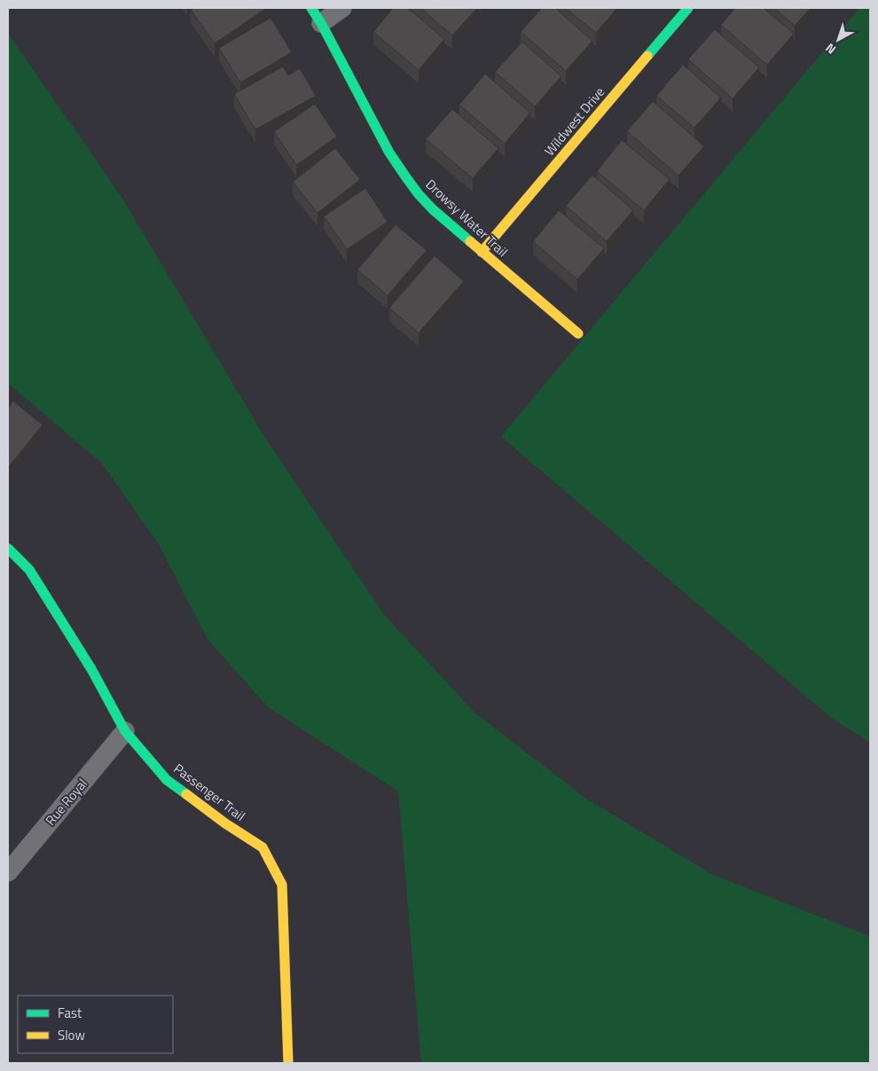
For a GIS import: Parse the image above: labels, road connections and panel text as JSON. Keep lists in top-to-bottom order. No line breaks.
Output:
{"streets":{"street":["Wildwest Drive","Drowsy Water Trail","Passenger Trail","Rue Royal"]},"crossings":[["Wildwest Drive","Drowsy Water Trail"],["Passenger Trail","Rue Royal"]],"legend":["Fast","Slow"],"north":"bottom left"}
